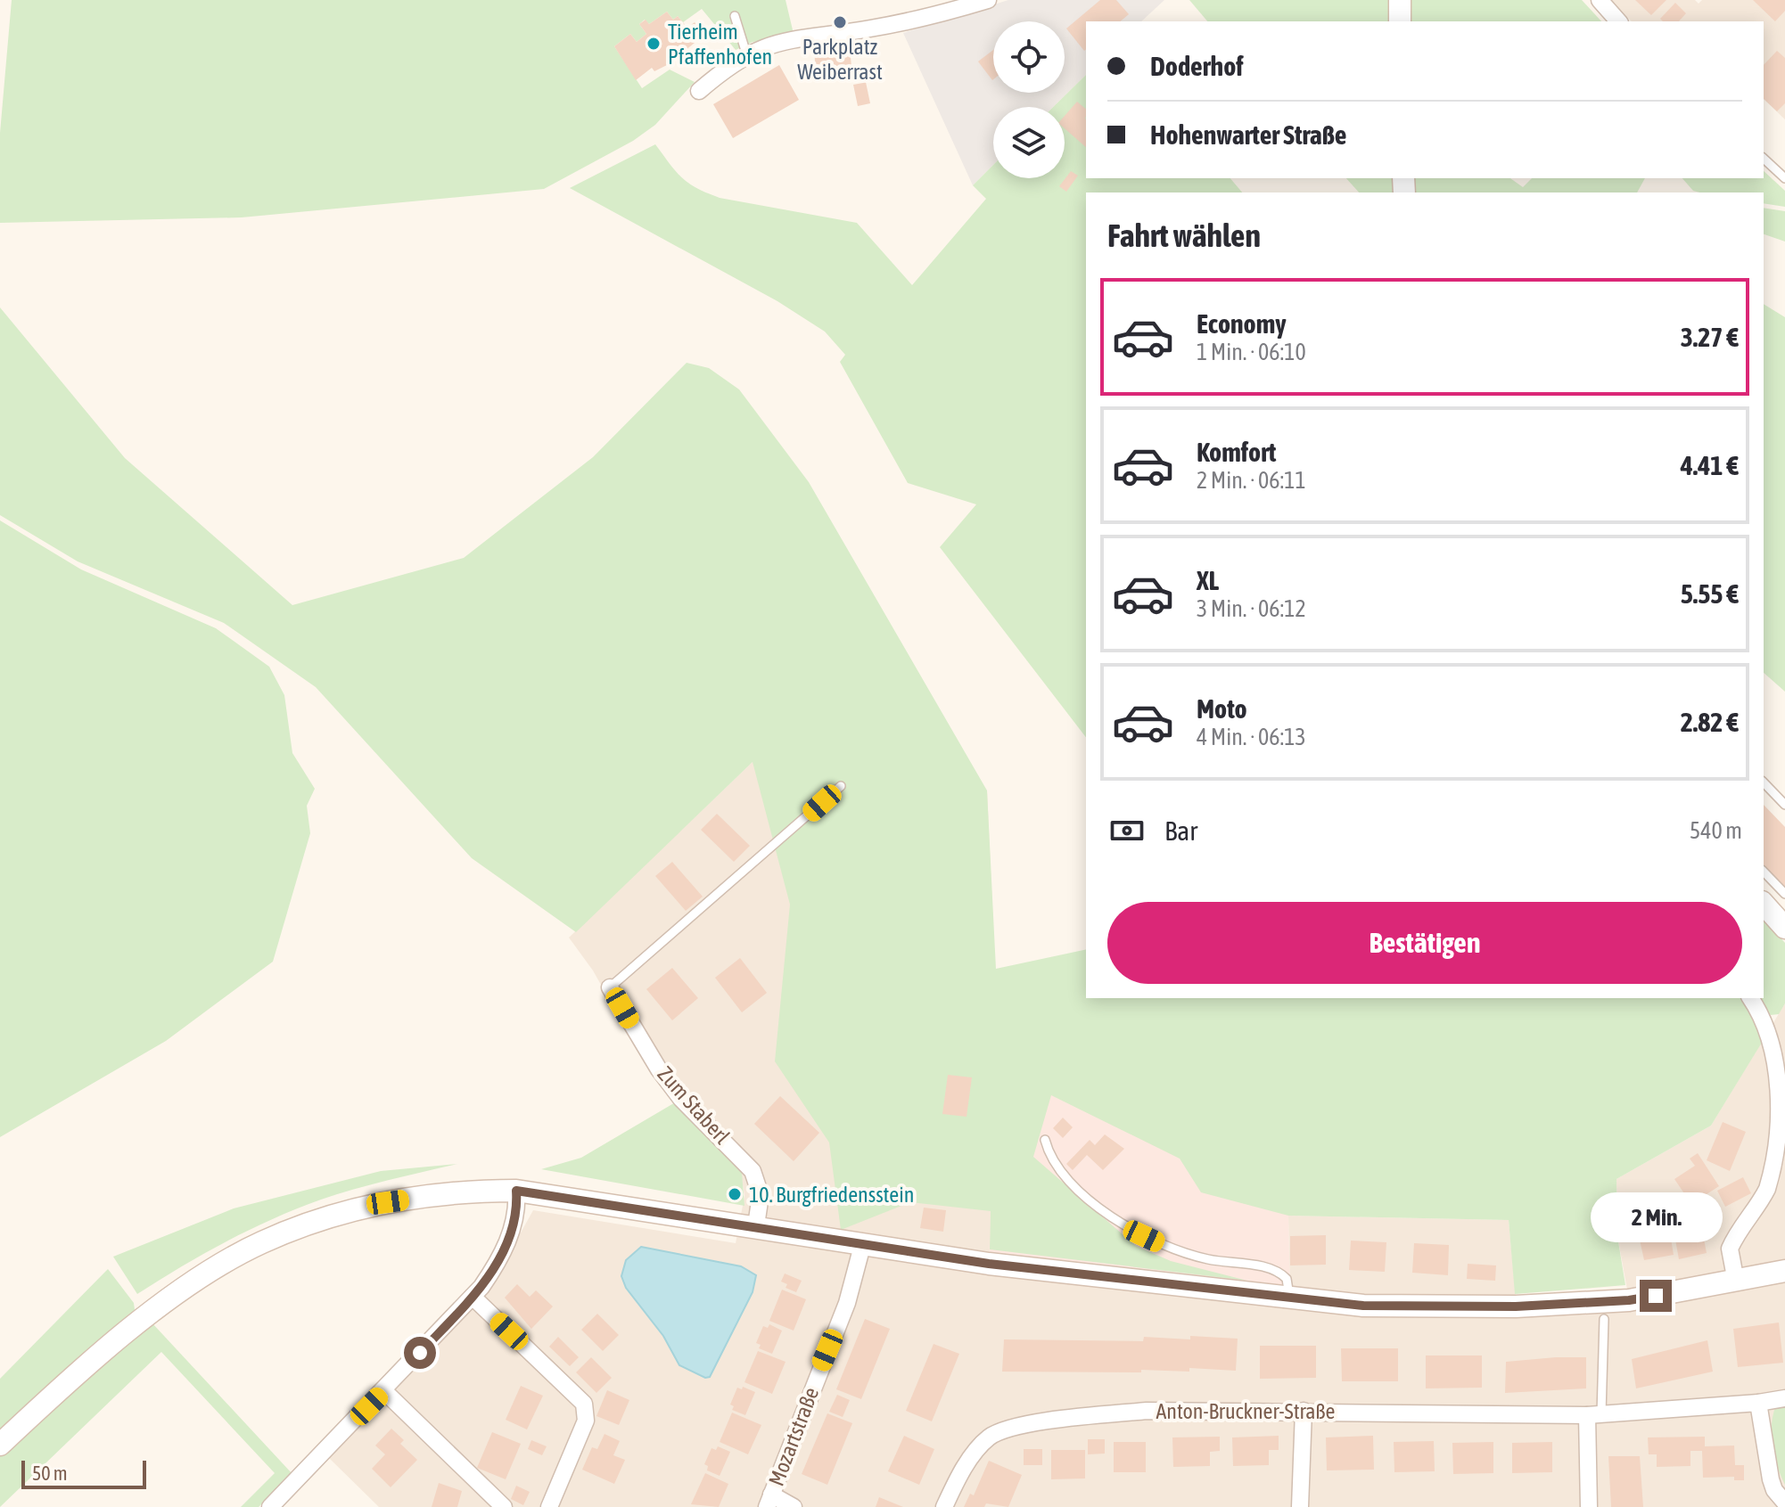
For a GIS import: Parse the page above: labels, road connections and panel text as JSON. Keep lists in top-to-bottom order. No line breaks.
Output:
{"streets":{"street":["Zum Staberl","Anton-Bruckner-Straße","Mozartstraße"]},"places":["Parkplatz Weiberrast","Tierheim Pfaffenhofen","10. Burgfriedensstein"],"scale_bar":"50 m","page":{"banner":["Doderhof","Hohenwarter Straße"],"heading":"Fahrt wählen","list":[{"name":"Economy","note":"1 Min. · 06:10","value":"3.27 €"},{"name":"Komfort","note":"2 Min. · 06:11","value":"4.41 €"},{"name":"XL","note":"3 Min. · 06:12","value":"5.55 €"},{"name":"Moto","note":"4 Min. · 06:13","value":"2.82 €"}],"pay":["Bar","540 m"],"buttons":"Bestätigen","bubble":"2 Min.","scale":"50 m"}}
